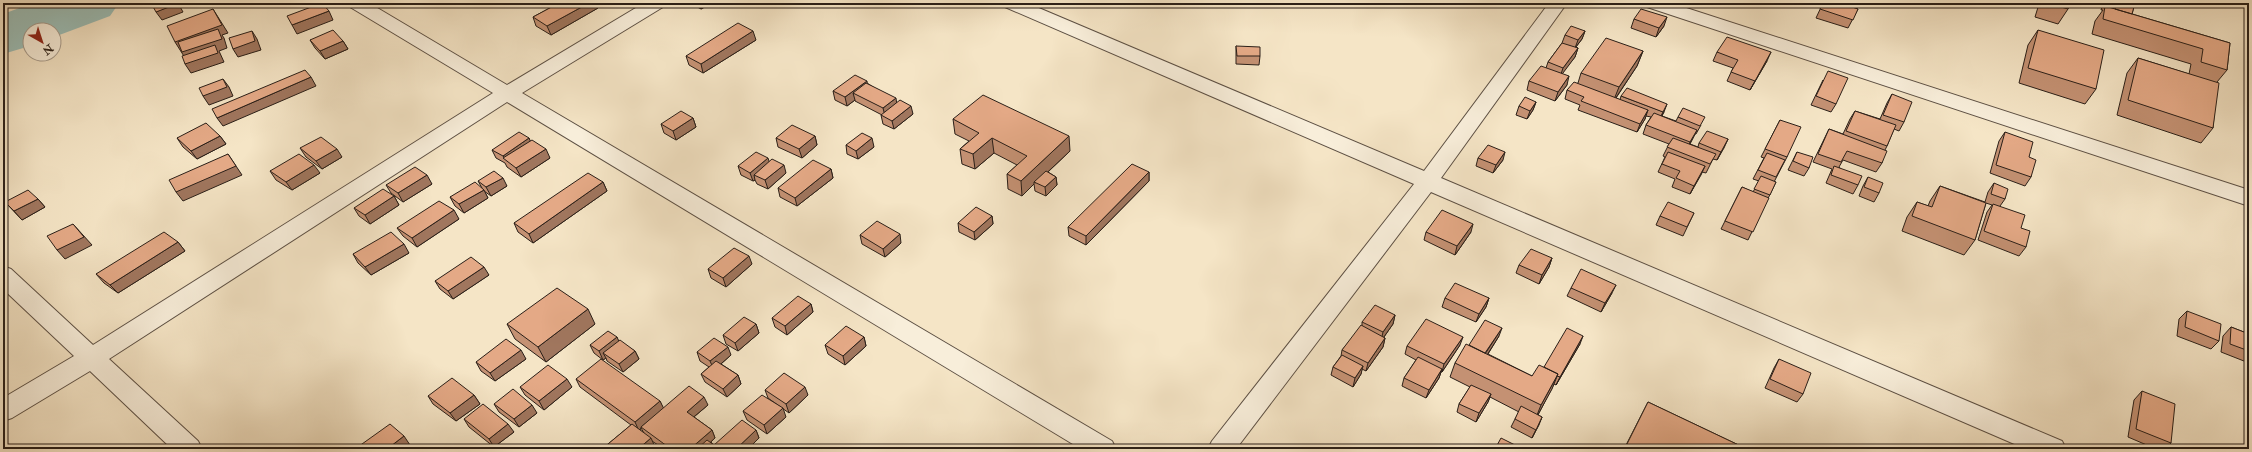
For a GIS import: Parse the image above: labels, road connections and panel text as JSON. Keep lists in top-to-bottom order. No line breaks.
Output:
{"north":"bottom right"}
